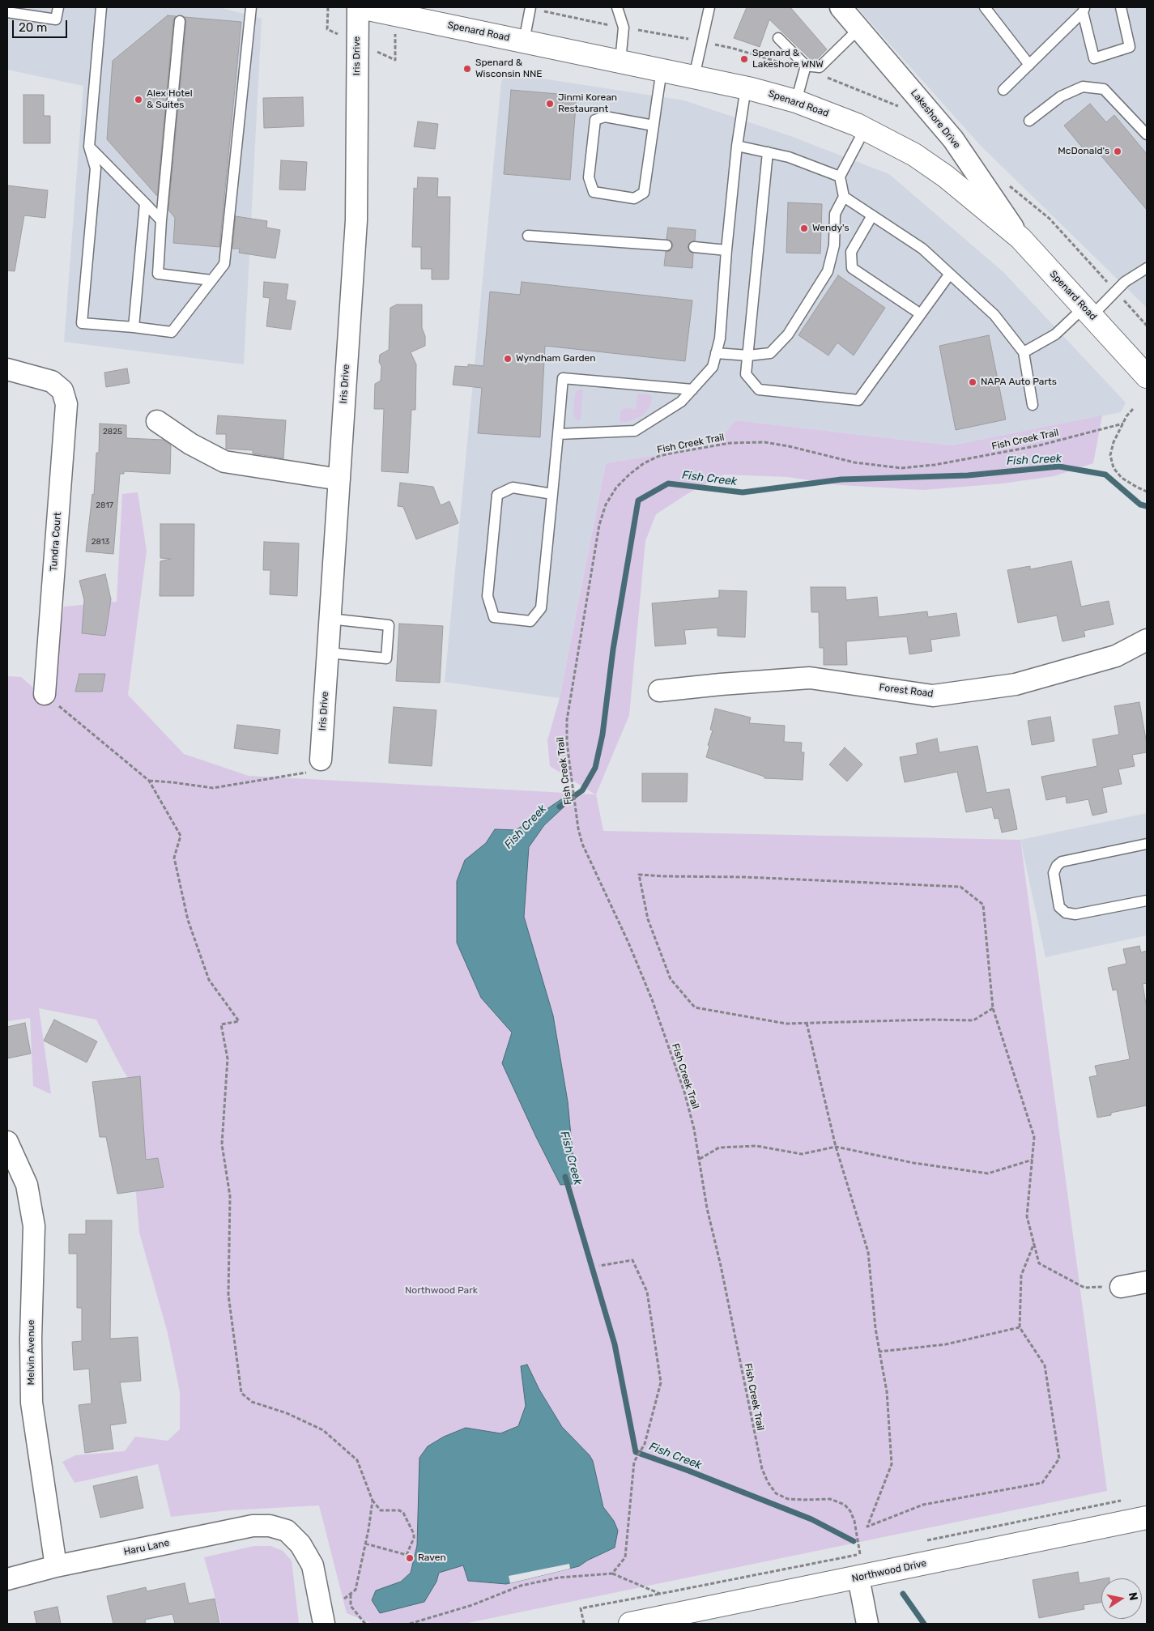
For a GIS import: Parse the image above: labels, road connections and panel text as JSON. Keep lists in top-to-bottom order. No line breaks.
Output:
{"streets":{"main road":["Spenard Road","Northwood Drive"],"street":["Iris Drive","Lakeshore Drive","Tundra Court","Forest Road","Melvin Avenue","Haru Lane"],"path":["Fish Creek Trail"]},"crossings":[["Spenard Road","Iris Drive"],["Spenard Road","Lakeshore Drive"],["Melvin Avenue","Haru Lane"]],"water":["Fish Creek"],"parks":["Northwood Park"],"places":["Spenard & Lakeshore WNW","Spenard & Wisconsin NNE","Alex Hotel & Suites","Jinmi Korean Restaurant","McDonald's","Wendy's","Wyndham Garden","NAPA Auto Parts","Raven"],"house_numbers":["2825","2817","2813"],"scale_bar":"20 m","north":"right"}
